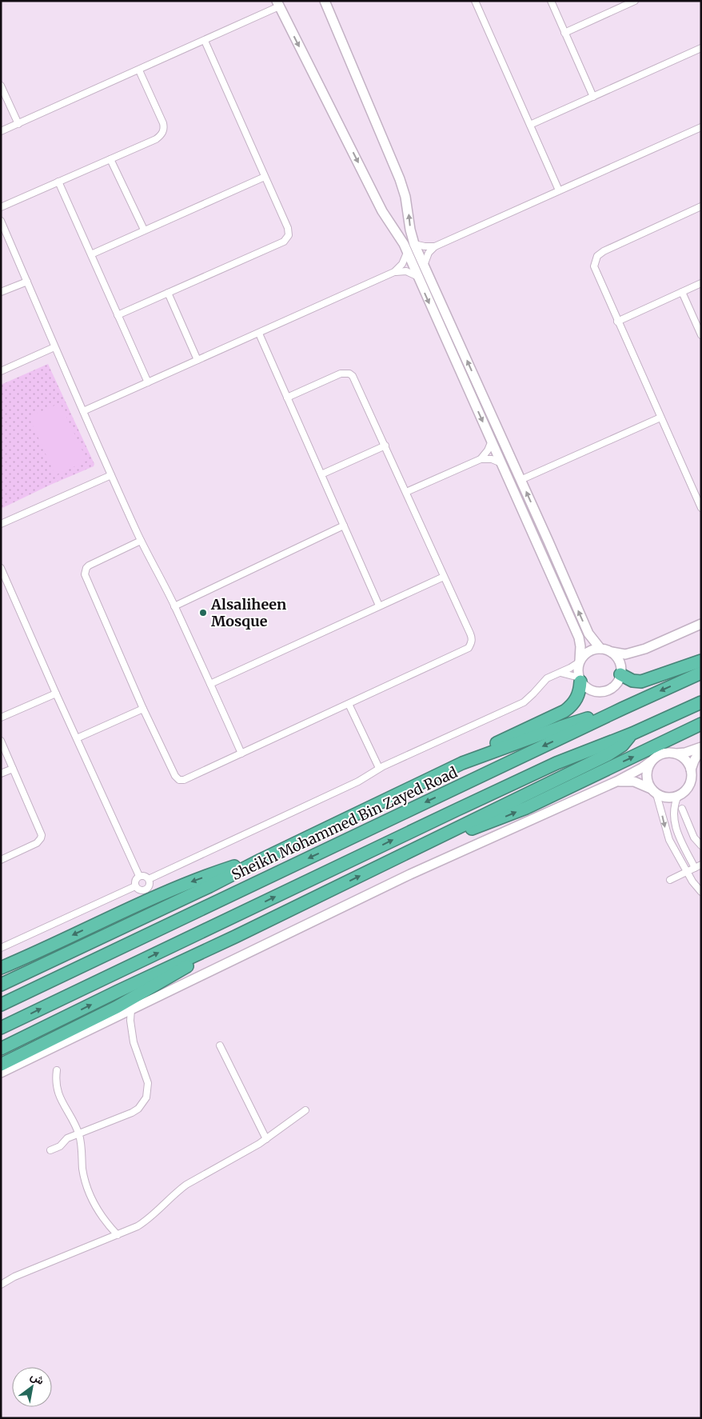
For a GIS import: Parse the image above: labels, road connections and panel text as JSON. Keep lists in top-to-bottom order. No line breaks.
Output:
{"streets":{"highway":["Sheikh Mohammed Bin Zayed Road"]},"places":["Alsaliheen Mosque"],"north":"top right"}
